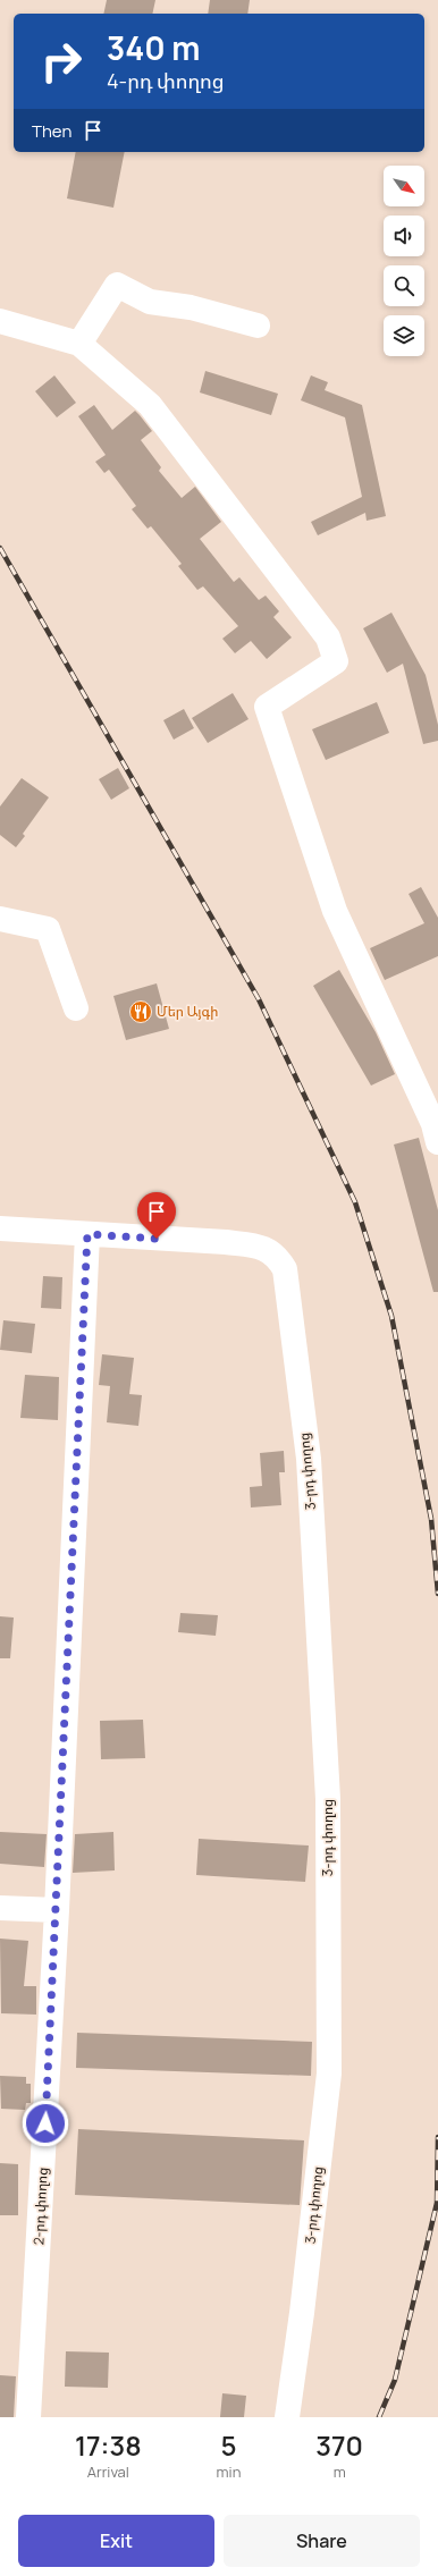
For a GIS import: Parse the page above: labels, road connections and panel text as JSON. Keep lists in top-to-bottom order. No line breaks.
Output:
{"streets":{"street":["3-րդ փողոց","2-րդ փողոց"]},"crossings":[["3-րդ փողոց","2-րդ փողոց"]],"places":{"restaurant":["Մեր Այգի"]},"north":"bottom right","page":{"turn":["340 m","4-րդ փողոց"],"then":"Then","eta":["17:38","Arrival","5","min","370","m"],"buttons":["Exit","Share"]}}
